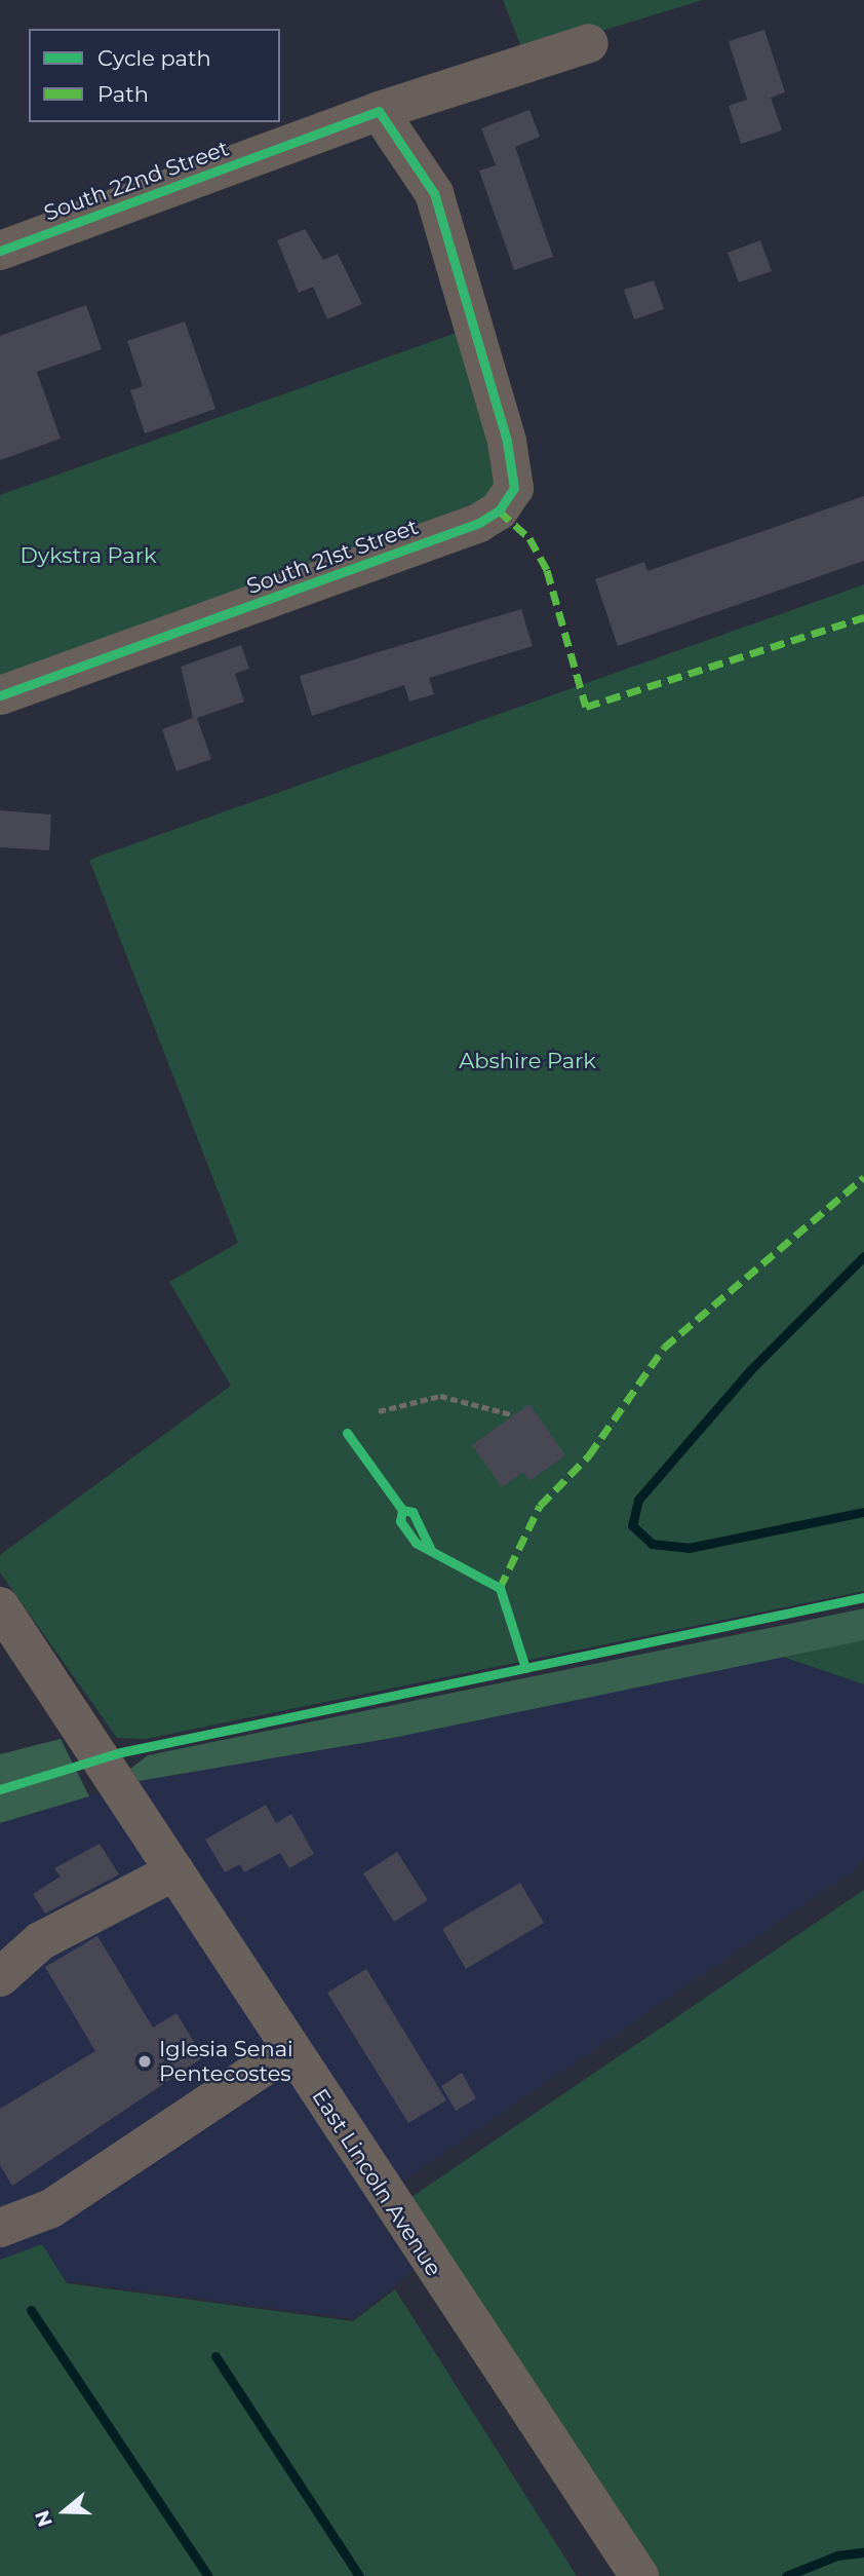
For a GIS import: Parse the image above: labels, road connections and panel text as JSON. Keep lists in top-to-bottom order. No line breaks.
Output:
{"streets":{"main road":["East Lincoln Avenue"],"street":["South 22nd Street","South 21st Street"]},"crossings":[["South 22nd Street","South 21st Street"]],"parks":["Dykstra Park","Abshire Park"],"places":["Iglesia Senai Pentecostes"],"legend":["Cycle path","Path"],"north":"left"}
